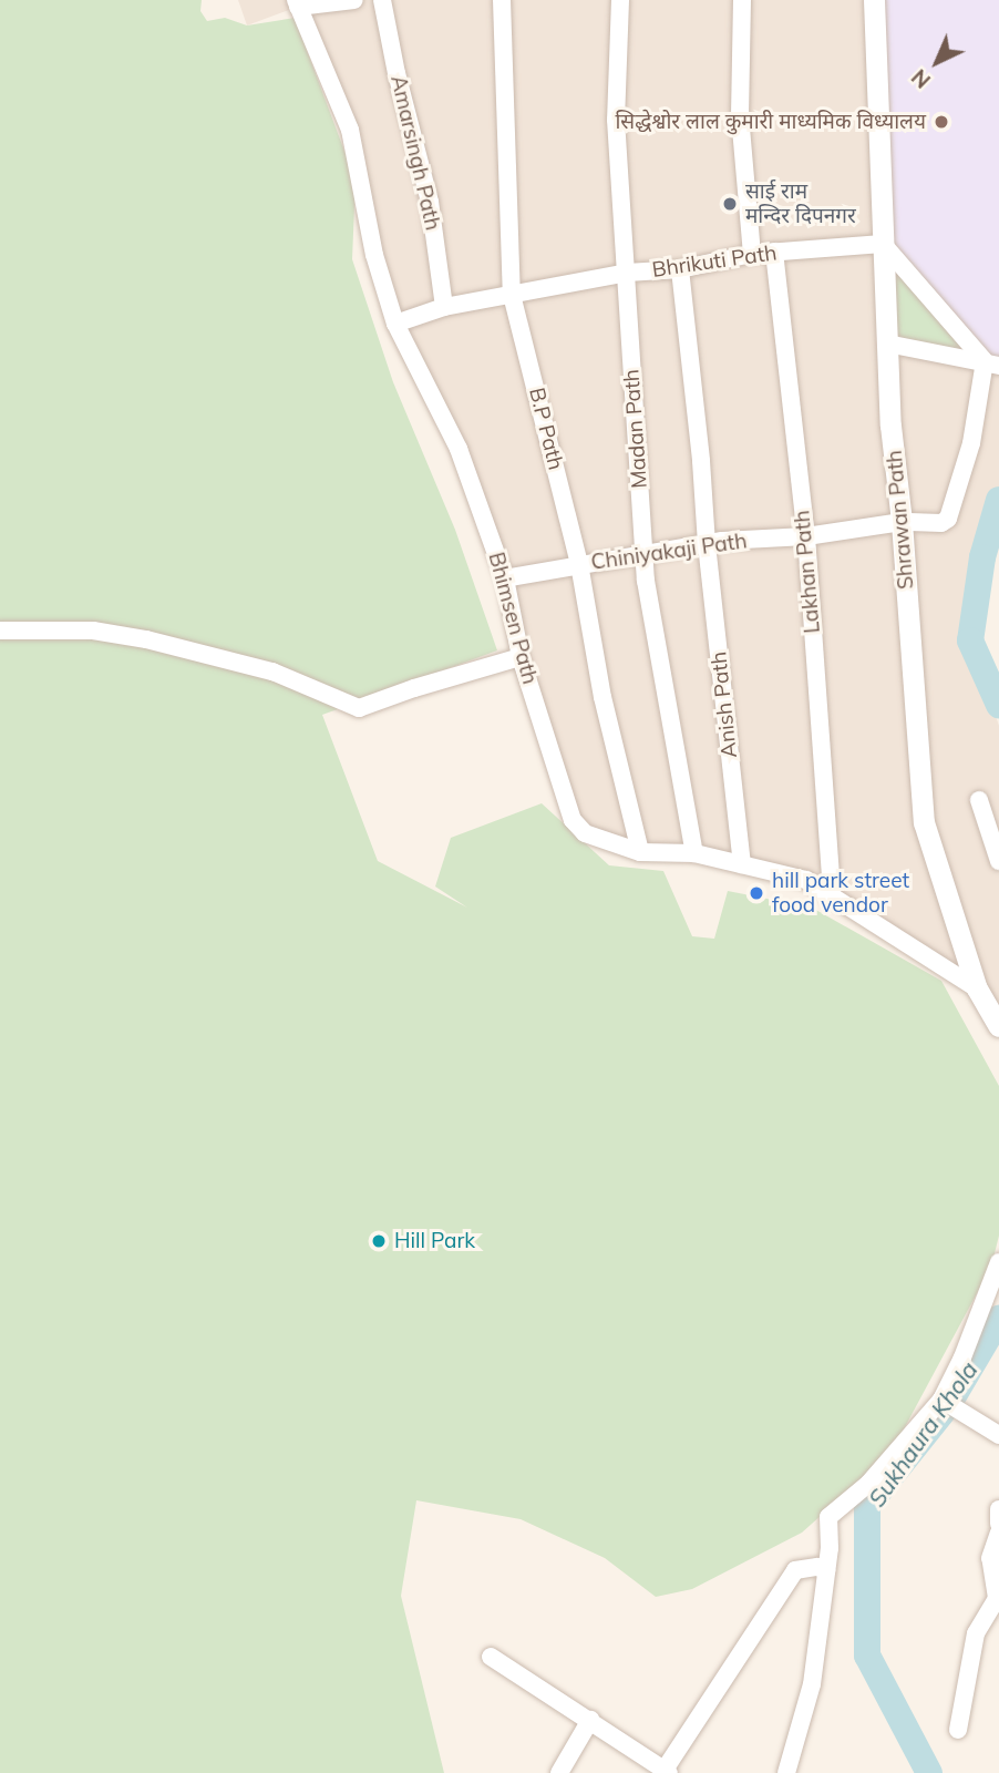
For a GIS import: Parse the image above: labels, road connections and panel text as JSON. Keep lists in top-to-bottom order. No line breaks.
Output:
{"streets":{"street":["Amarsingh Path","Bhrikuti Path","B.P Path","Madan Path","Shrawan Path","Chiniyakaji Path","Lakhan Path","Bhimsen Path","Anish Path"]},"crossings":[["Amarsingh Path","Bhrikuti Path"],["Bhrikuti Path","B.P Path"],["Bhrikuti Path","Madan Path"],["Bhrikuti Path","Shrawan Path"],["Bhrikuti Path","Lakhan Path"],["Bhrikuti Path","Bhimsen Path"],["Bhrikuti Path","Anish Path"],["B.P Path","Chiniyakaji Path"],["B.P Path","Bhimsen Path"],["Madan Path","Chiniyakaji Path"],["Madan Path","Bhimsen Path"],["Shrawan Path","Chiniyakaji Path"],["Shrawan Path","Bhimsen Path"],["Chiniyakaji Path","Lakhan Path"],["Chiniyakaji Path","Bhimsen Path"],["Chiniyakaji Path","Anish Path"],["Lakhan Path","Bhimsen Path"],["Bhimsen Path","Anish Path"]],"water":["Sukhaura Khola"],"places":["सिद्धेश्वोर लाल कुमारी माध्यमिक विध्यालय","साई राम मन्दिर दिपनगर","hill park street food vendor","Hill Park"],"north":"bottom left"}
